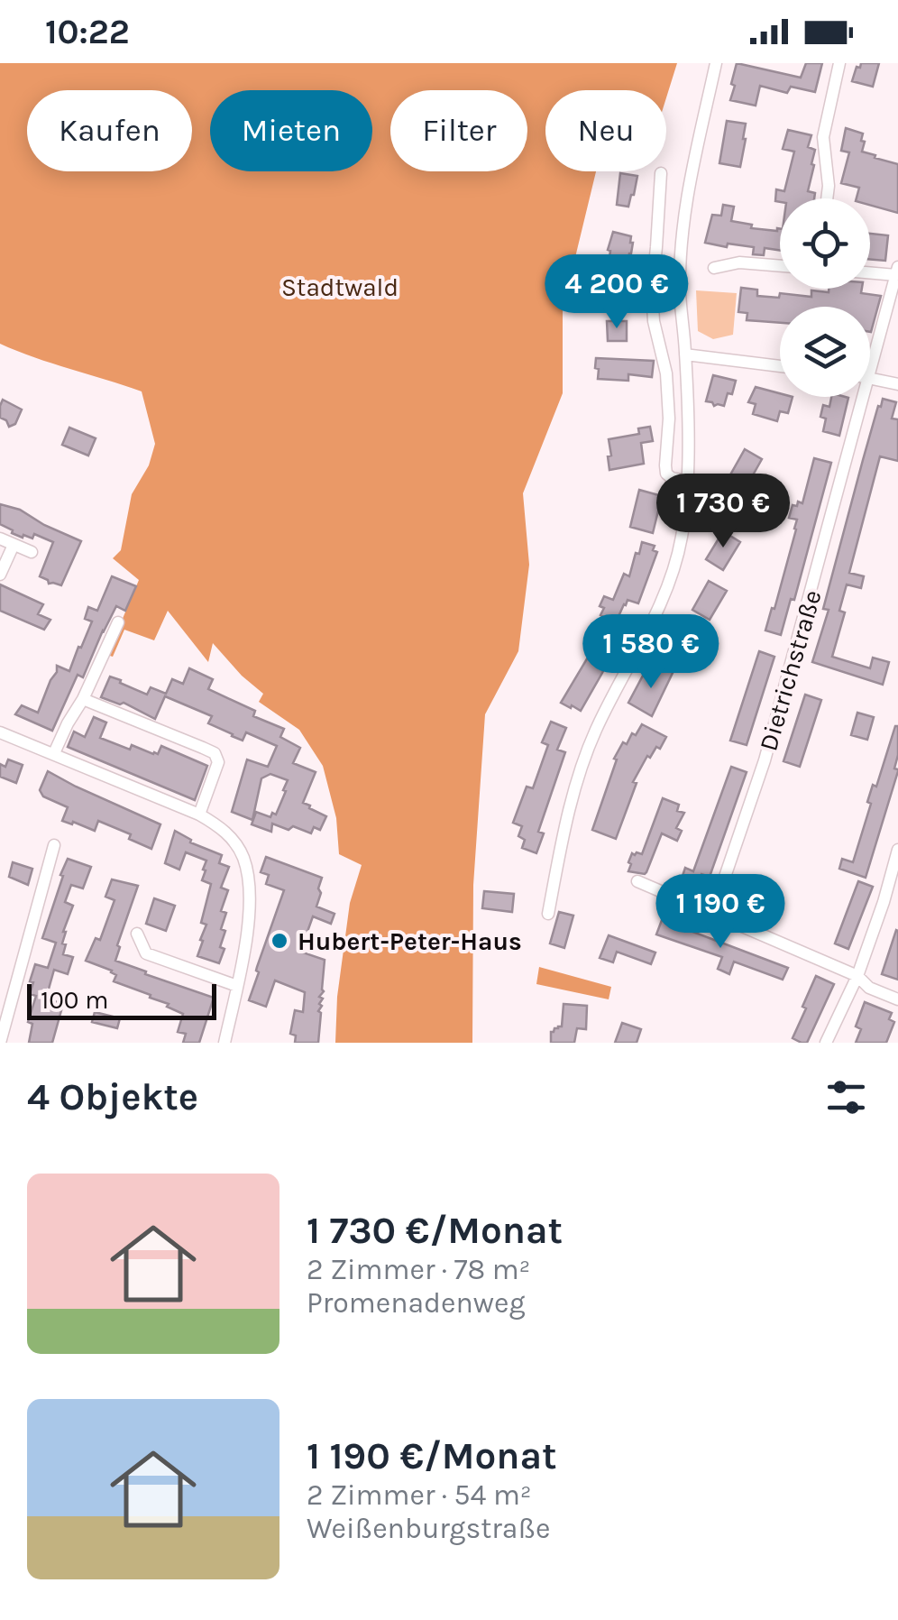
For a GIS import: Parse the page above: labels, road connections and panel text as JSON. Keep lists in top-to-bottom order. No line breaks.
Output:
{"streets":{"street":["Dietrichstraße"]},"parks":["Stadtwald"],"places":["Hubert-Peter-Haus"],"scale_bar":"100 m","page":{"status":"10:22","chip":["Kaufen","Mieten","Filter","Neu"],"price":["4 200 €","1 730 €","1 580 €","1 190 €"],"scale":"100 m","heading":"4 Objekte","list":[{"name":"1 730 €/Monat","note":"2 Zimmer · 78 m² · Promenadenweg"},{"name":"1 190 €/Monat","note":"2 Zimmer · 54 m² · Weißenburgstraße"}]}}
